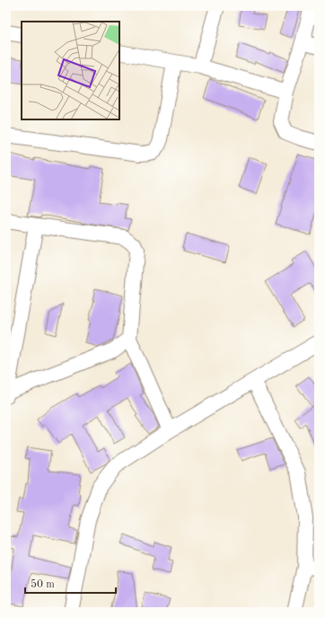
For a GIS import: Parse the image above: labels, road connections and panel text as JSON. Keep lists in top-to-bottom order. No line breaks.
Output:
{"scale_bar":"50 m"}
